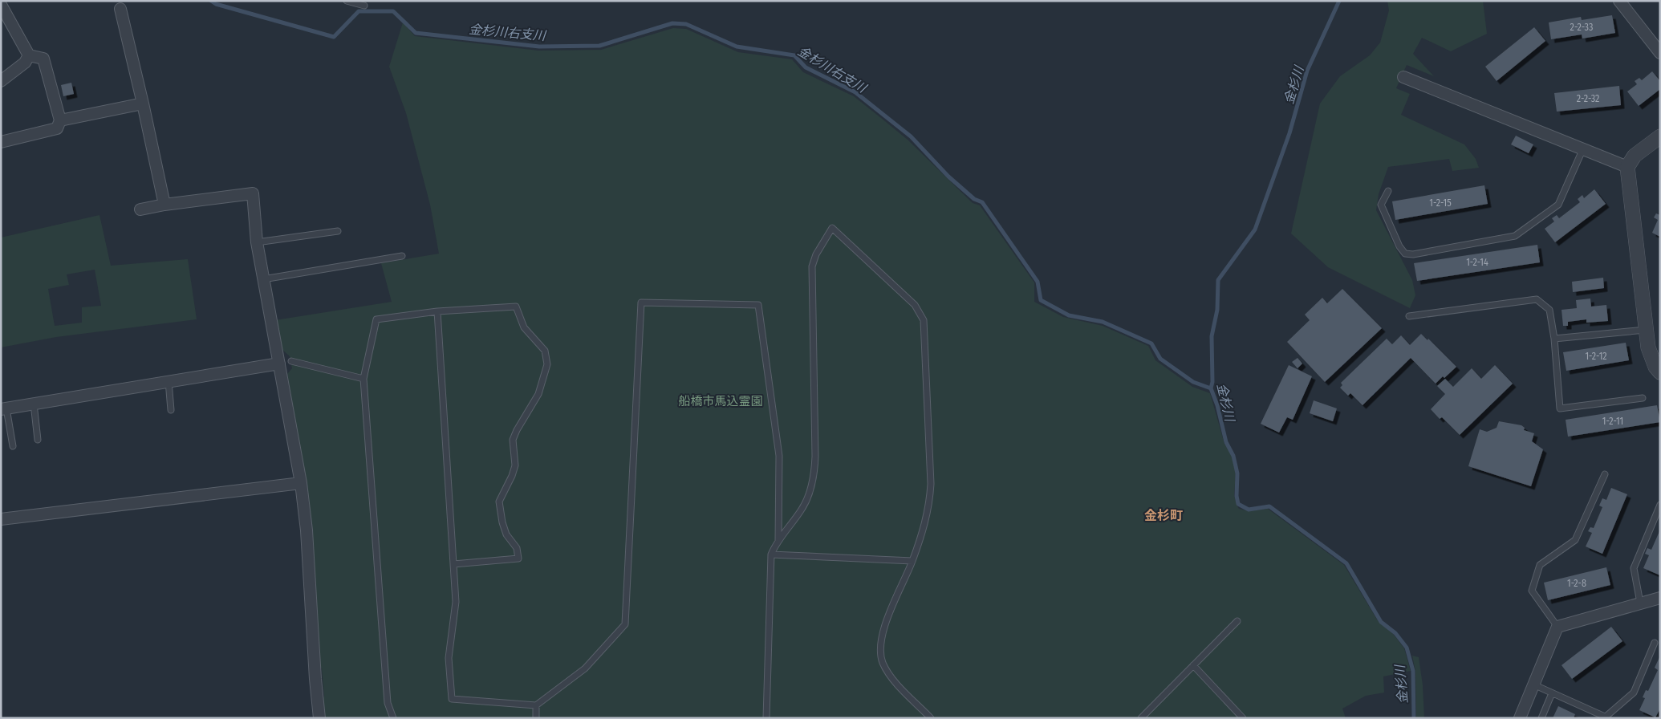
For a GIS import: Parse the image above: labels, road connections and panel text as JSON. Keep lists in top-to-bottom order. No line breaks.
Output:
{"districts":["金杉町"],"water":["金杉川右支川","金杉川"],"parks":["船橋市馬込霊園"],"house_numbers":["2-2-33","2-2-32","1-2-15","1-2-14","1-2-12","1-2-11","1-2-8"]}
